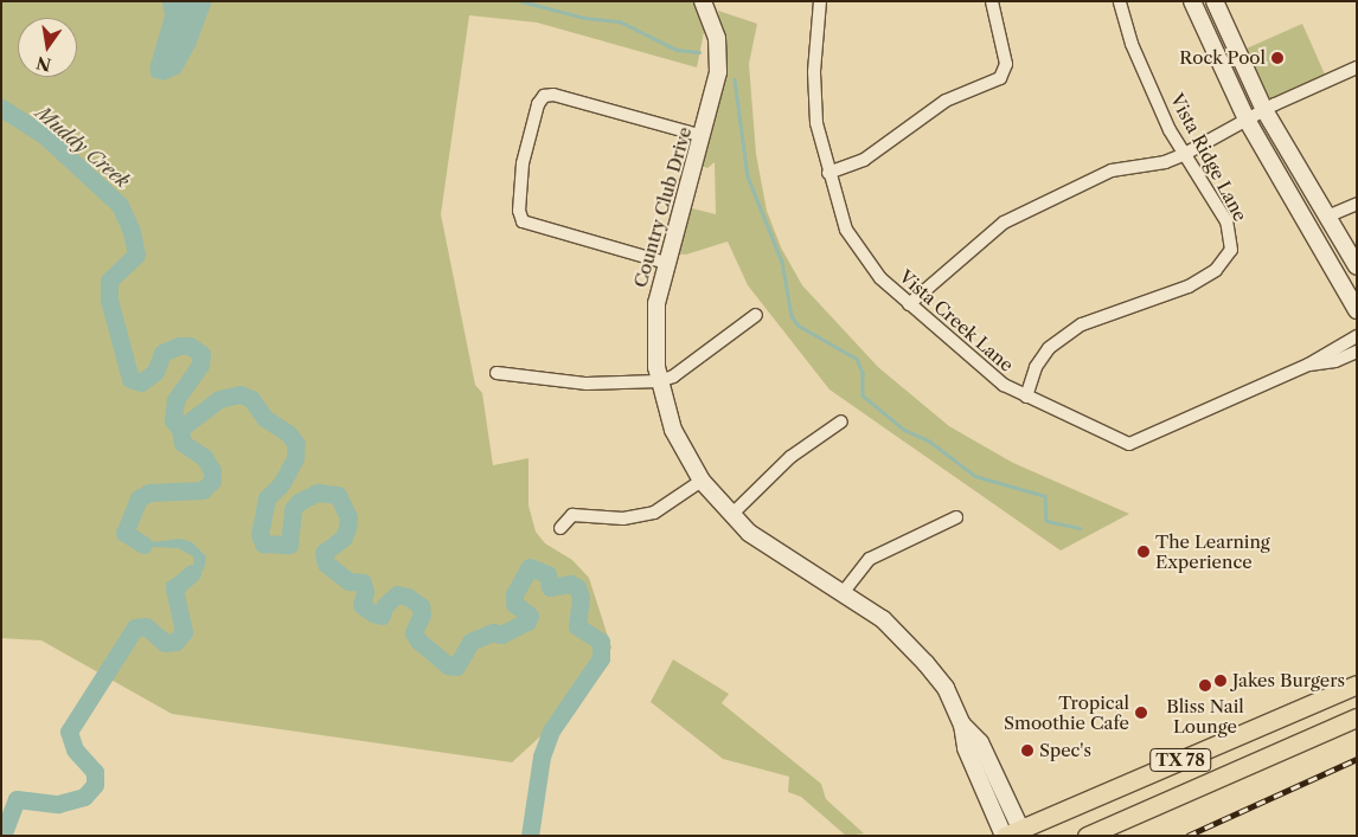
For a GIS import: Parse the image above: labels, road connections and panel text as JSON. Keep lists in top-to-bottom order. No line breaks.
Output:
{"streets":{"main road":["TX 78"],"street":["Vista Ridge Lane","Country Club Drive","Vista Creek Lane"]},"crossings":[["Vista Ridge Lane","Vista Creek Lane"],["Country Club Drive","TX 78"]],"water":["Muddy Creek"],"places":["Rock Pool","The Learning Experience","Jakes Burgers","Bliss Nail Lounge","Tropical Smoothie Cafe","Spec's"],"north":"bottom"}
